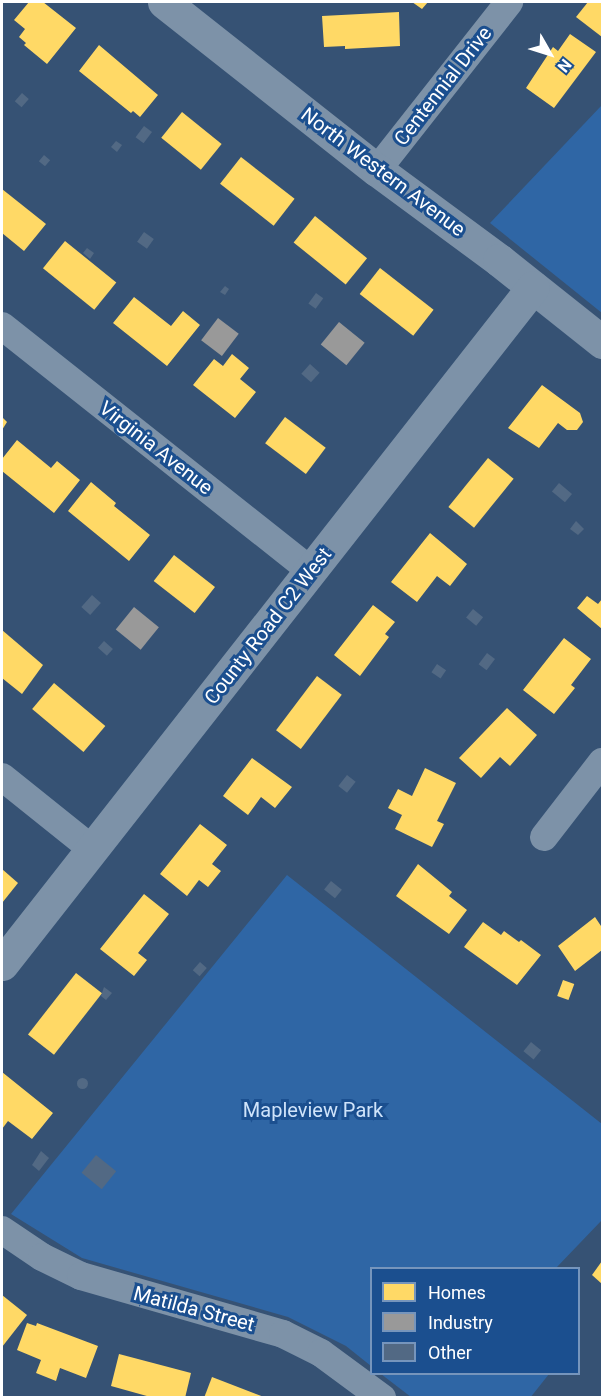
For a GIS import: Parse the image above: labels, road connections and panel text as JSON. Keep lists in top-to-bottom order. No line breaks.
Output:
{"streets":{"street":["Centennial Drive","North Western Avenue","Virginia Avenue","County Road C2 West","Matilda Street"]},"crossings":[["Centennial Drive","North Western Avenue"],["North Western Avenue","County Road C2 West"],["Virginia Avenue","County Road C2 West"]],"parks":["Mapleview Park"],"legend":["Homes","Industry","Other"],"north":"bottom right"}
